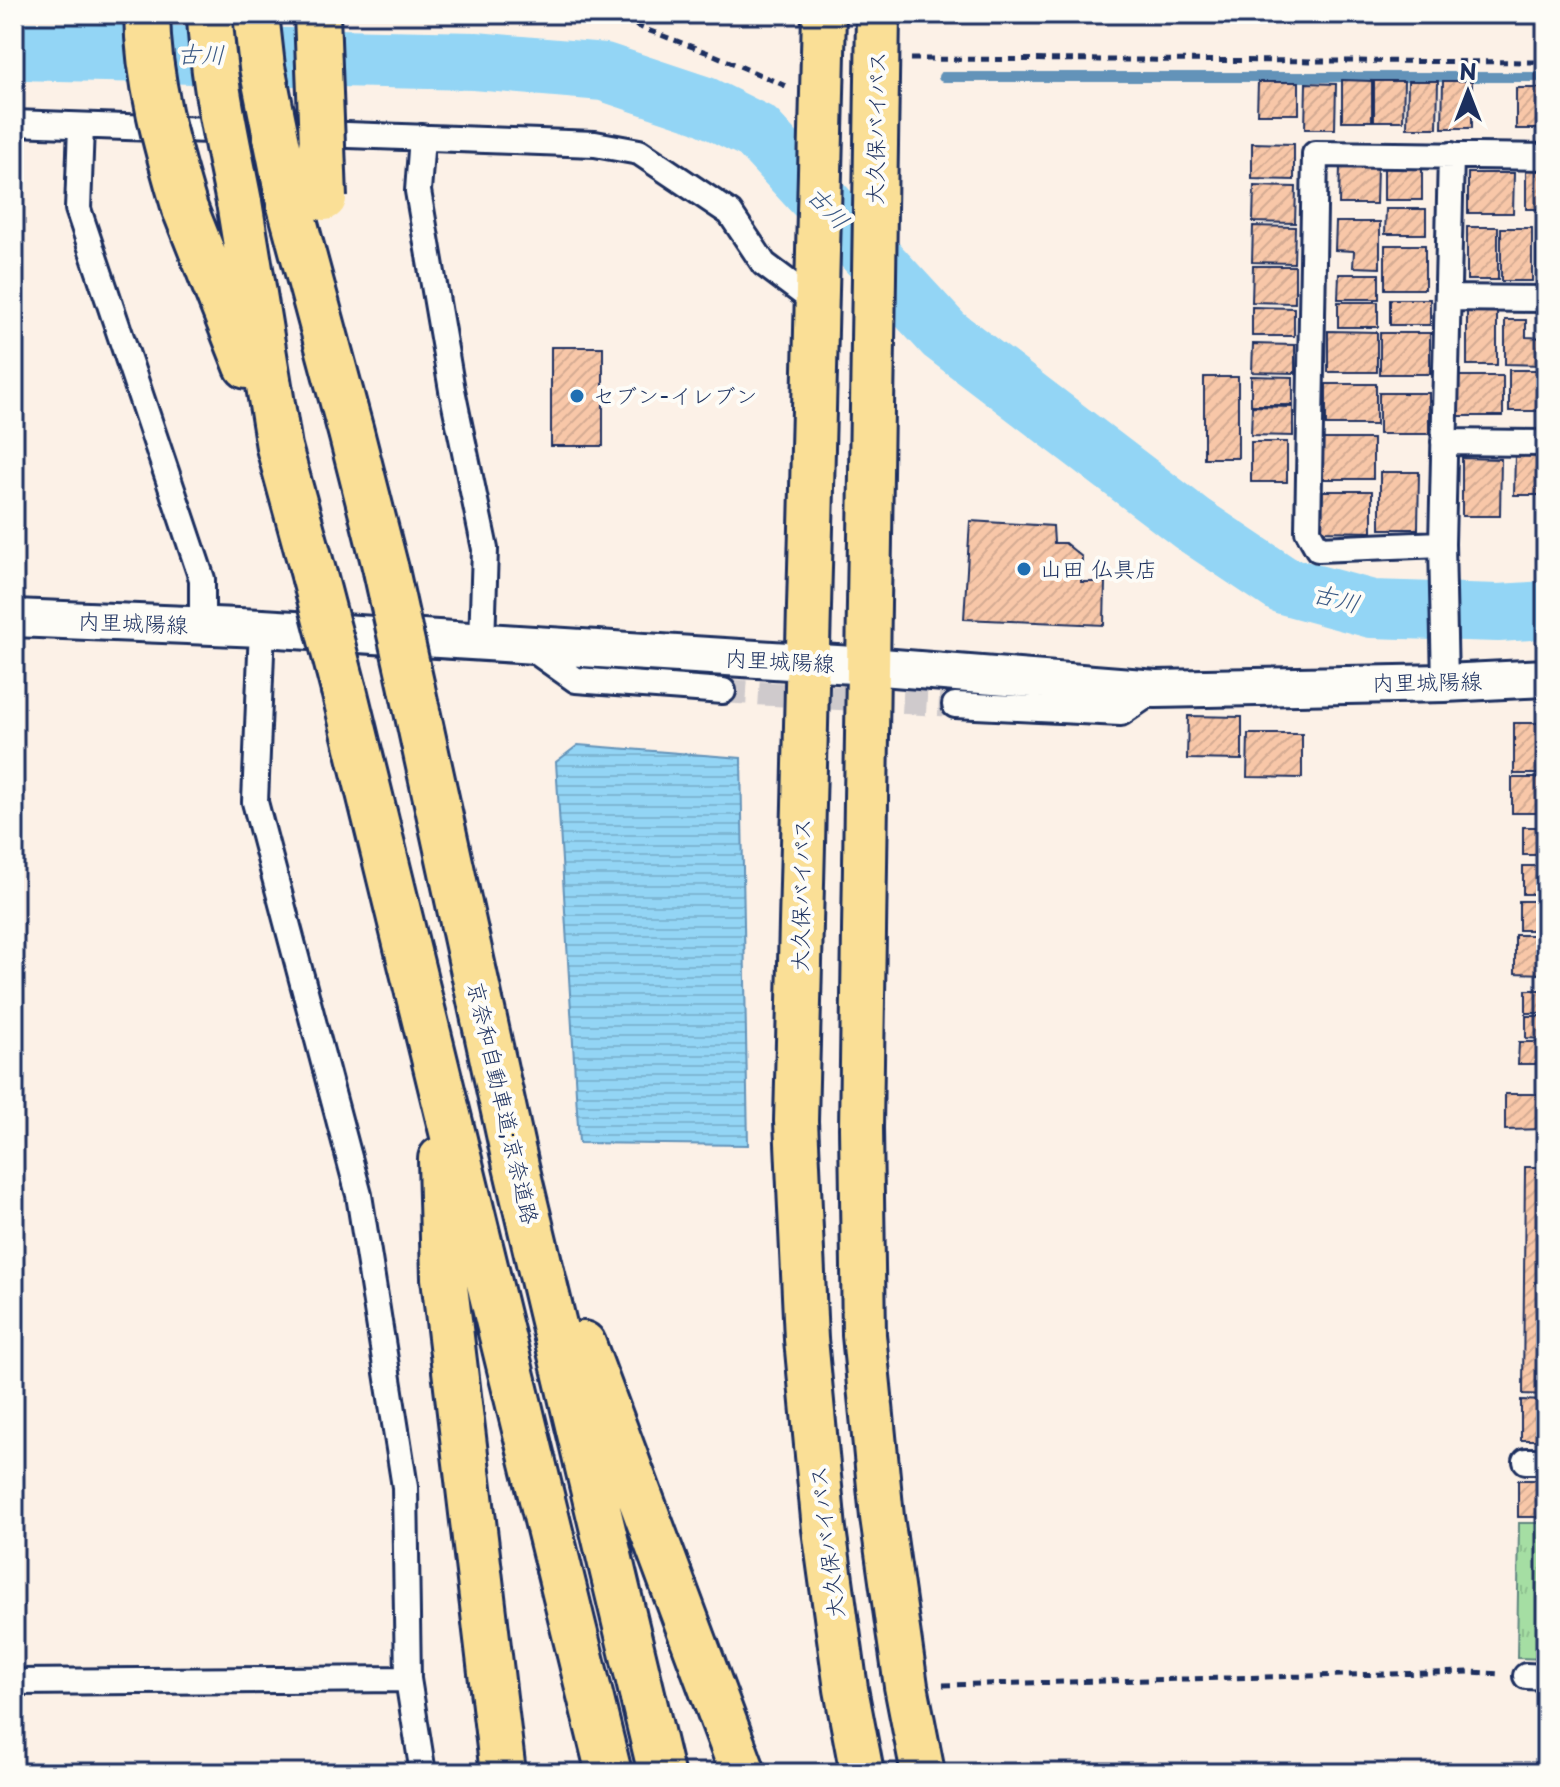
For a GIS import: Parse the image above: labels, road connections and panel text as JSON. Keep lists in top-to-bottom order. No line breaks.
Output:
{"streets":{"highway":["大久保バイパス","京奈和自動車道;京奈道路"],"main road":["内里城陽線"]},"crossings":[["大久保バイパス","内里城陽線"]],"water":["古川"],"places":["セブン-イレブン","山田 仏具店"],"north":"top"}
